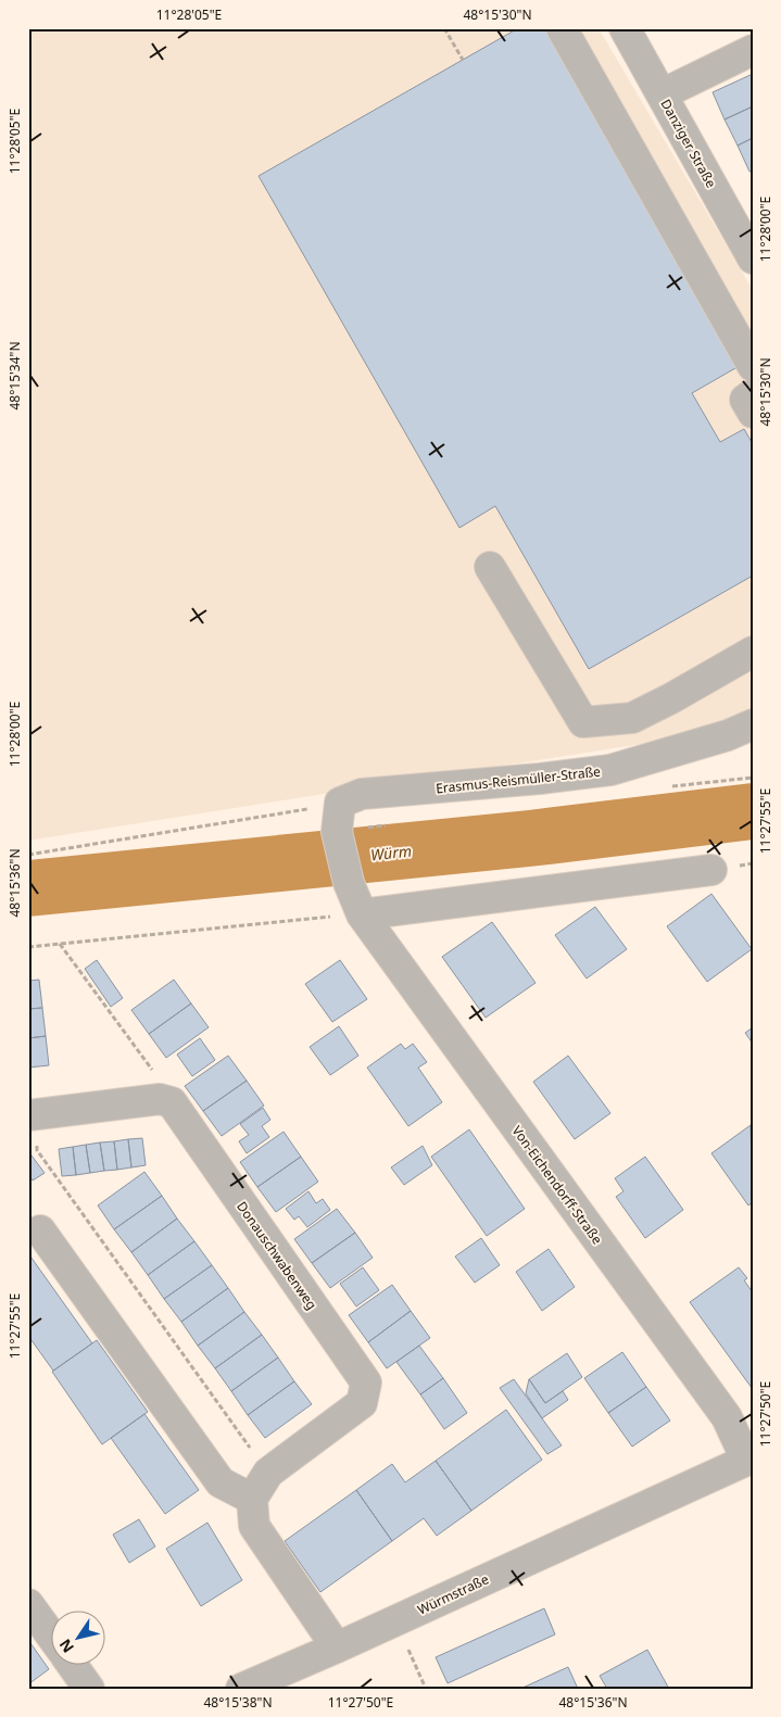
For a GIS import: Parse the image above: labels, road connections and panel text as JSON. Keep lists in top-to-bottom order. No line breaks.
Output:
{"streets":{"street":["Danziger Straße","Erasmus-Reismüller-Straße","Von-Eichendorff-Straße","Donauschwabenweg","Würmstraße"]},"crossings":[["Erasmus-Reismüller-Straße","Von-Eichendorff-Straße"],["Von-Eichendorff-Straße","Würmstraße"]],"water":["Würm"],"north":"bottom left","coordinates":["11°28'05\"E","48°15'30\"N","11°28'00\"E","48°15'34\"N","11°27'55\"E","48°15'36\"N","11°27'50\"E","48°15'38\"N"]}
